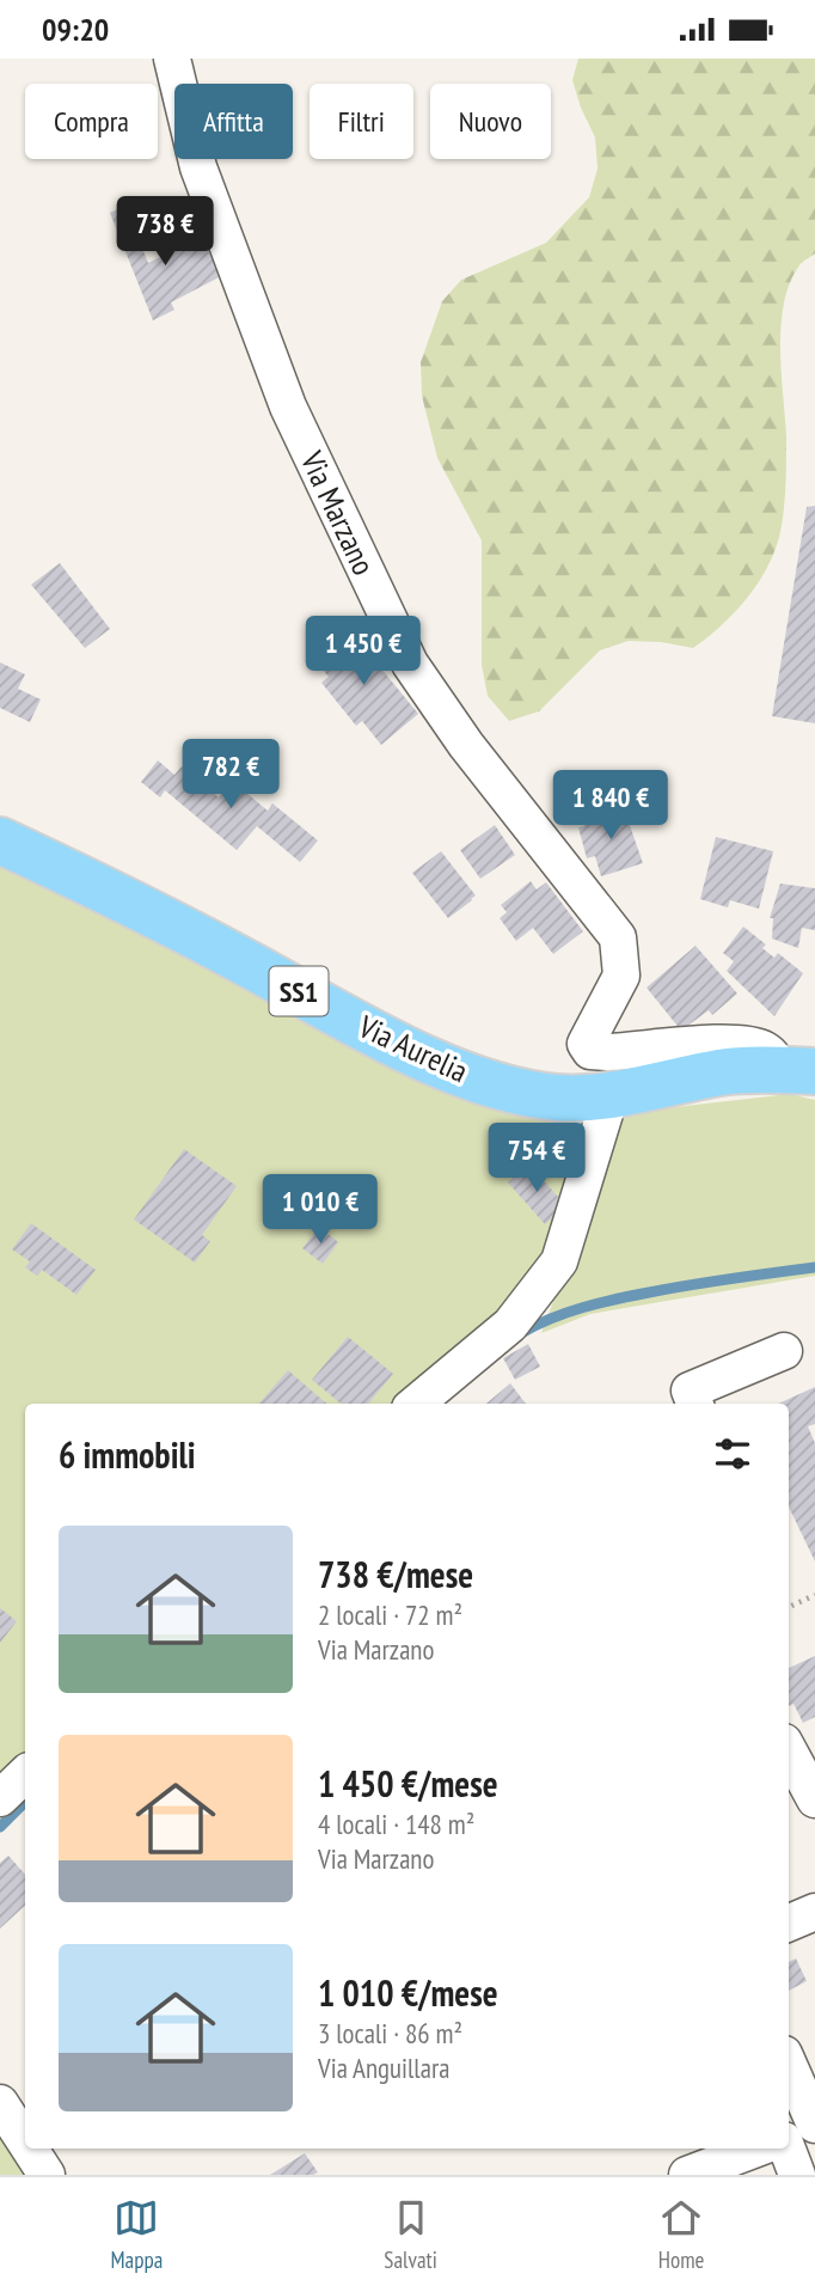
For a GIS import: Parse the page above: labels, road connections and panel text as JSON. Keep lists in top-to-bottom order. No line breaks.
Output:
{"streets":{"main road":["SS1","Via Aurelia"],"street":["Via Marzano"]},"crossings":[["Via Marzano","Via Aurelia"]],"page":{"status":"09:20","chip":["Compra","Affitta","Filtri","Nuovo"],"price":["738 €","1 450 €","782 €","1 840 €","754 €","1 010 €"],"heading":"6 immobili","list":[{"name":"738 €/mese","note":"2 locali · 72 m² · Via Marzano"},{"name":"1 450 €/mese","note":"4 locali · 148 m² · Via Marzano"},{"name":"1 010 €/mese","note":"3 locali · 86 m² · Via Anguillara"}],"tabs":["Mappa","Salvati","Home"]}}
